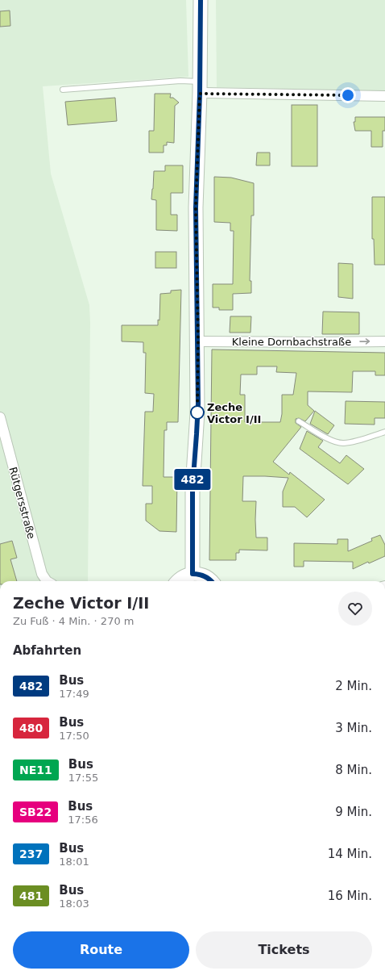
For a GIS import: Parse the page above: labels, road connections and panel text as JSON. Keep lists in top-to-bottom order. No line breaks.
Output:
{"streets":{"street":["Kleine Dornbachstraße","Rütgersstraße"]},"one_way":["Kleine Dornbachstraße"],"places":["Zeche Victor I/II"],"lines":["bus line 482"],"page":{"on_map":"482","heading":[["Zeche Victor I/II","Zu Fuß · 4 Min. · 270 m"],"Abfahrten"],"list":[{"mark":"482","name":"Bus","note":"17:49","value":"2 Min."},{"mark":"480","name":"Bus","note":"17:50","value":"3 Min."},{"mark":"NE11","name":"Bus","note":"17:55","value":"8 Min."},{"mark":"SB22","name":"Bus","note":"17:56","value":"9 Min."},{"mark":"237","name":"Bus","note":"18:01","value":"14 Min."},{"mark":"481","name":"Bus","note":"18:03","value":"16 Min."}],"buttons":["Route","Tickets"]}}
